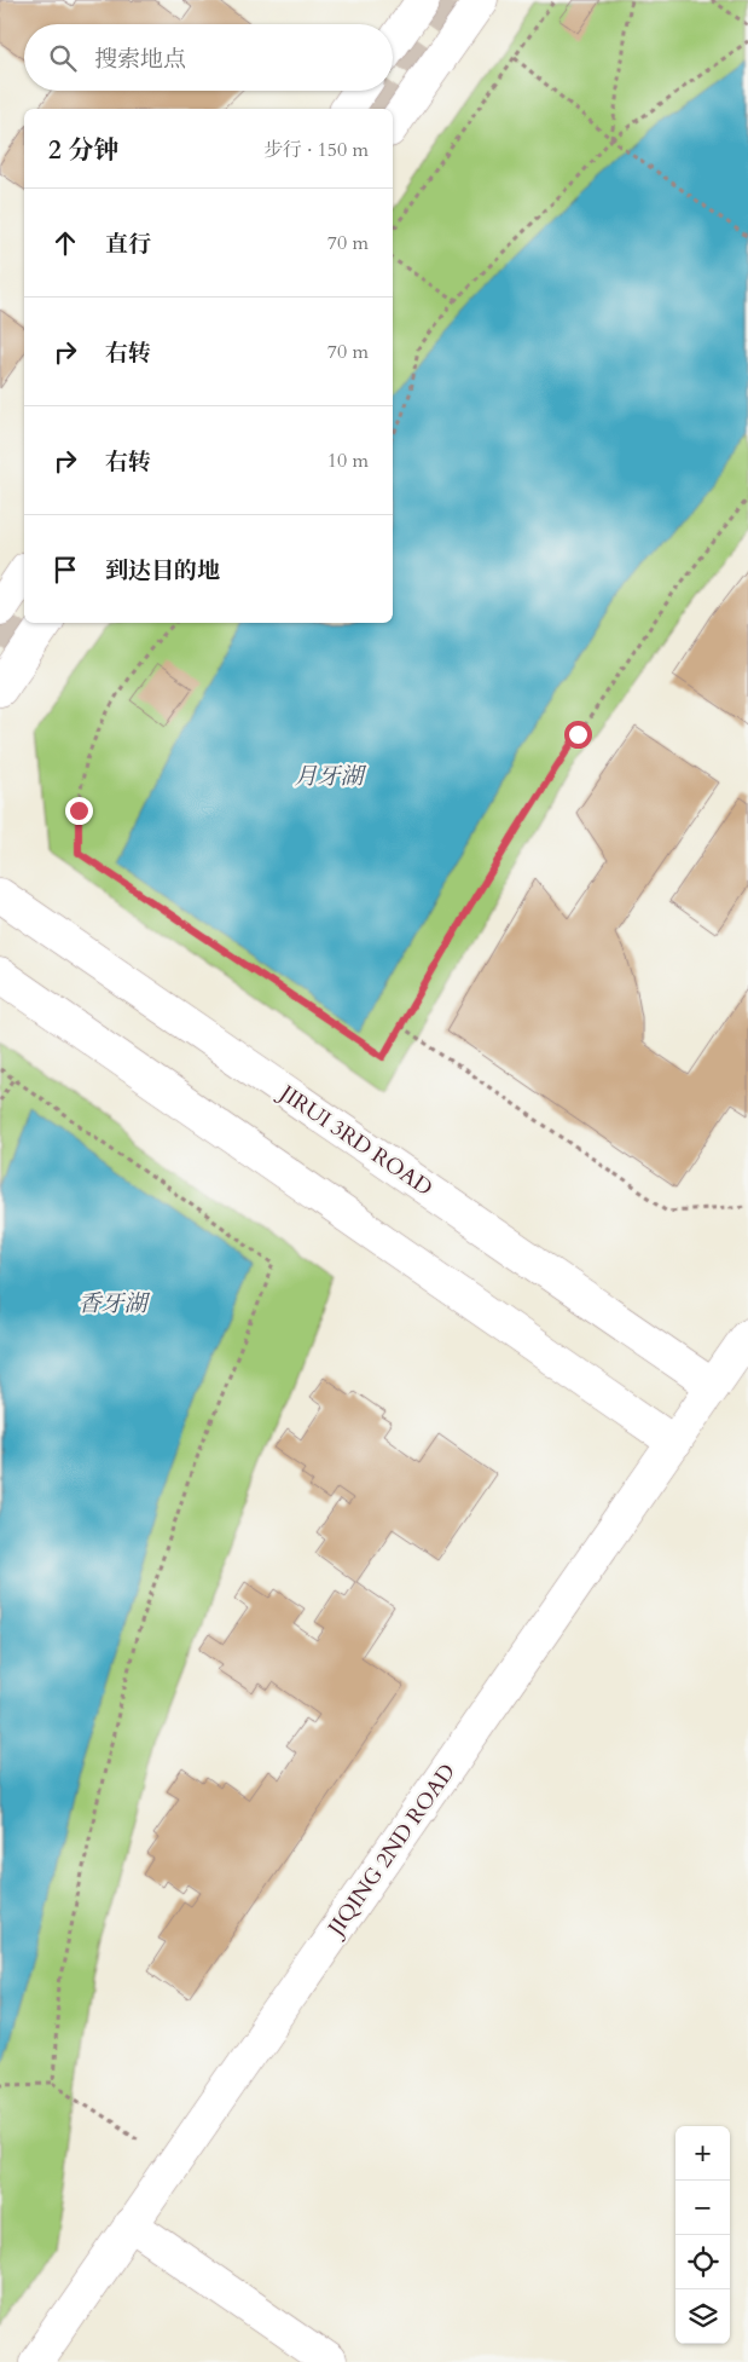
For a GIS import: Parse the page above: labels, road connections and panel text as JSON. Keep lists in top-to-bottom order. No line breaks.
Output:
{"streets":{"street":["JIRUI 3RD ROAD","JIQING 2ND ROAD"]},"crossings":[["JIRUI 3RD ROAD","JIQING 2ND ROAD"]],"water":["月牙湖","香牙湖"],"page":{"search":"搜索地点","heading":["2 分钟","步行 · 150 m"],"list":[["直行","70 m"],["右转","70 m"],["右转","10 m"],"到达目的地"],"map_buttons":["+","−"]}}
